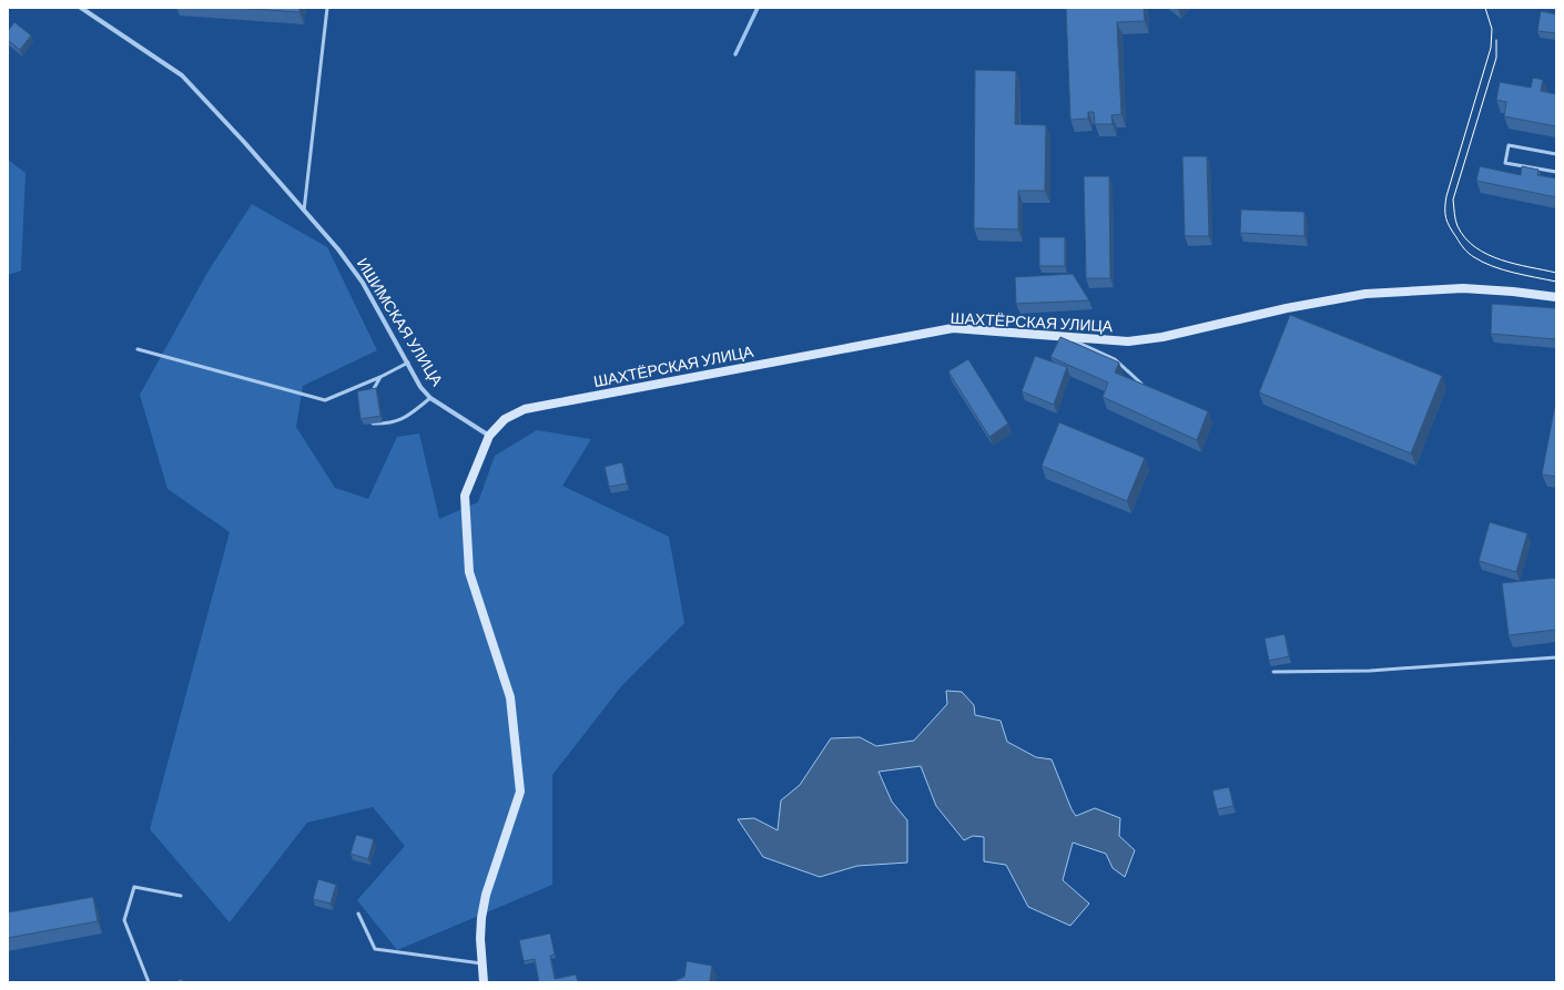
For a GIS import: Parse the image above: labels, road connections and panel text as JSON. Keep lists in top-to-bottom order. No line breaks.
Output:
{"streets":{"main road":["ШАХТЁРСКАЯ УЛИЦА"],"street":["ИШИМСКАЯ УЛИЦА"]},"crossings":[["ИШИМСКАЯ УЛИЦА","ШАХТЁРСКАЯ УЛИЦА"]]}
